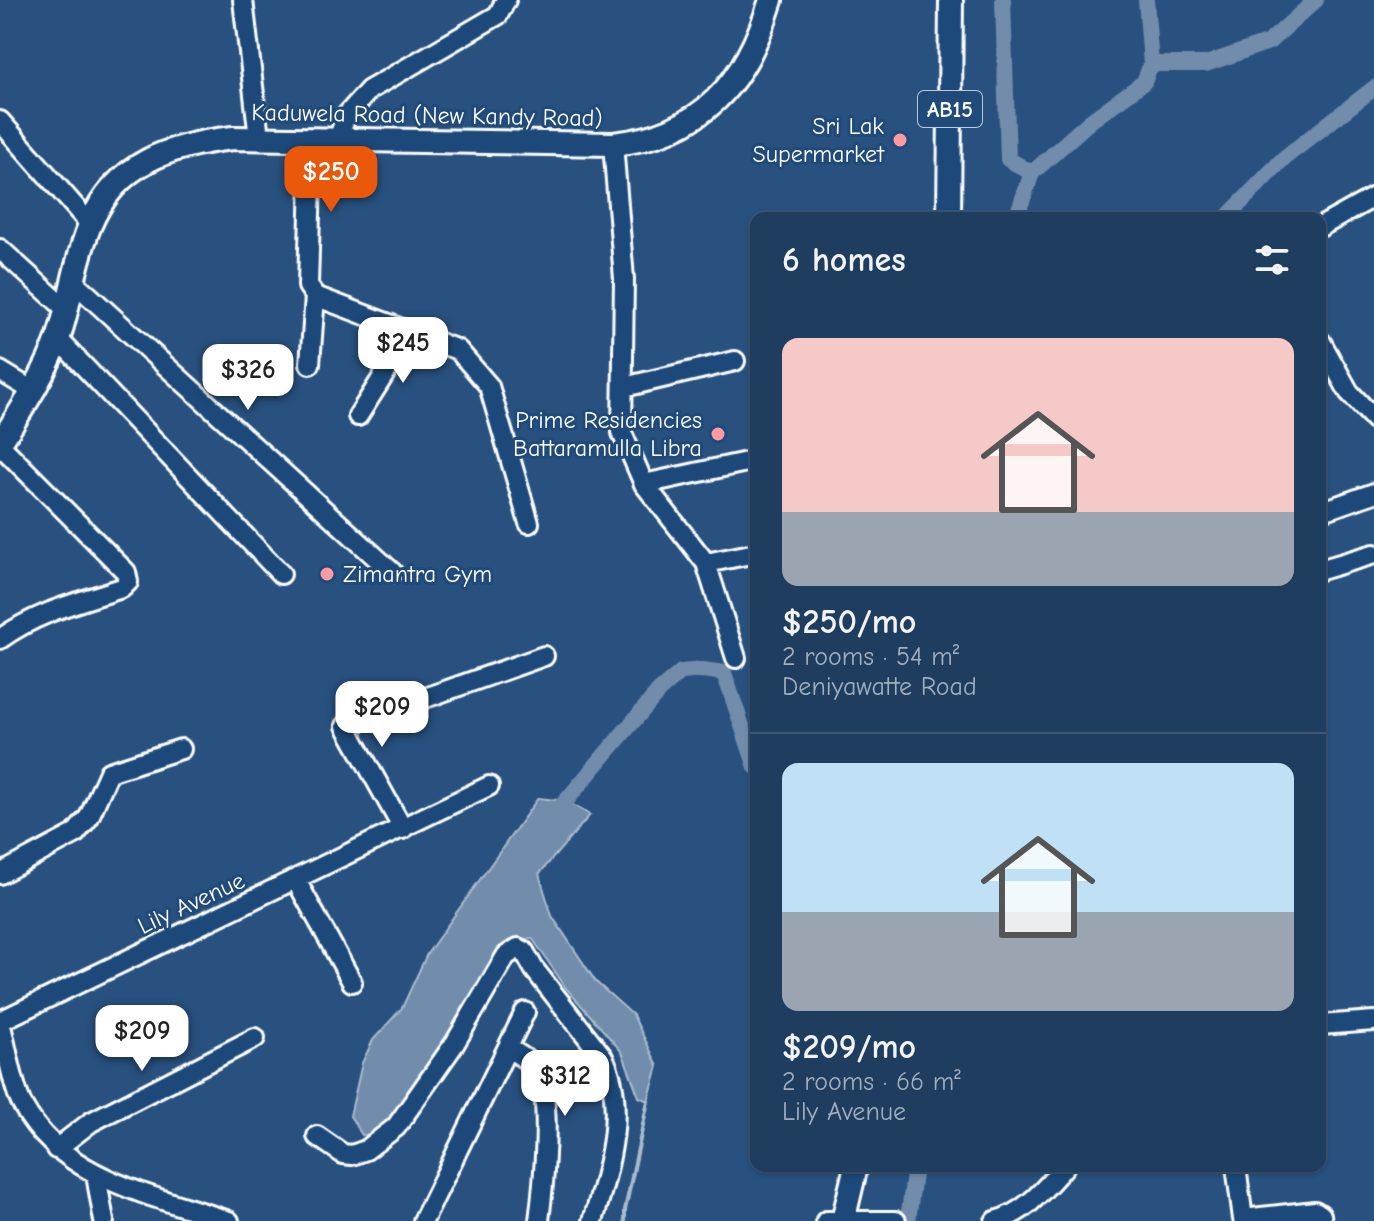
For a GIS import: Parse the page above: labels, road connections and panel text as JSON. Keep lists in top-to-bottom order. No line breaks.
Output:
{"streets":{"main road":["AB15","Kaduwela Road (New Kandy Road)"],"street":["Lily Avenue"]},"places":["Sri Lak Supermarket","Prime Residencies Battaramulla Libra","Zimantra Gym"],"page":{"price":["$250","$245","$326","$209","$209","$312"],"heading":"6 homes","list":[{"name":"$250/mo","note":"2 rooms · 54 m² · Deniyawatte Road"},{"name":"$209/mo","note":"2 rooms · 66 m² · Lily Avenue"}]}}
